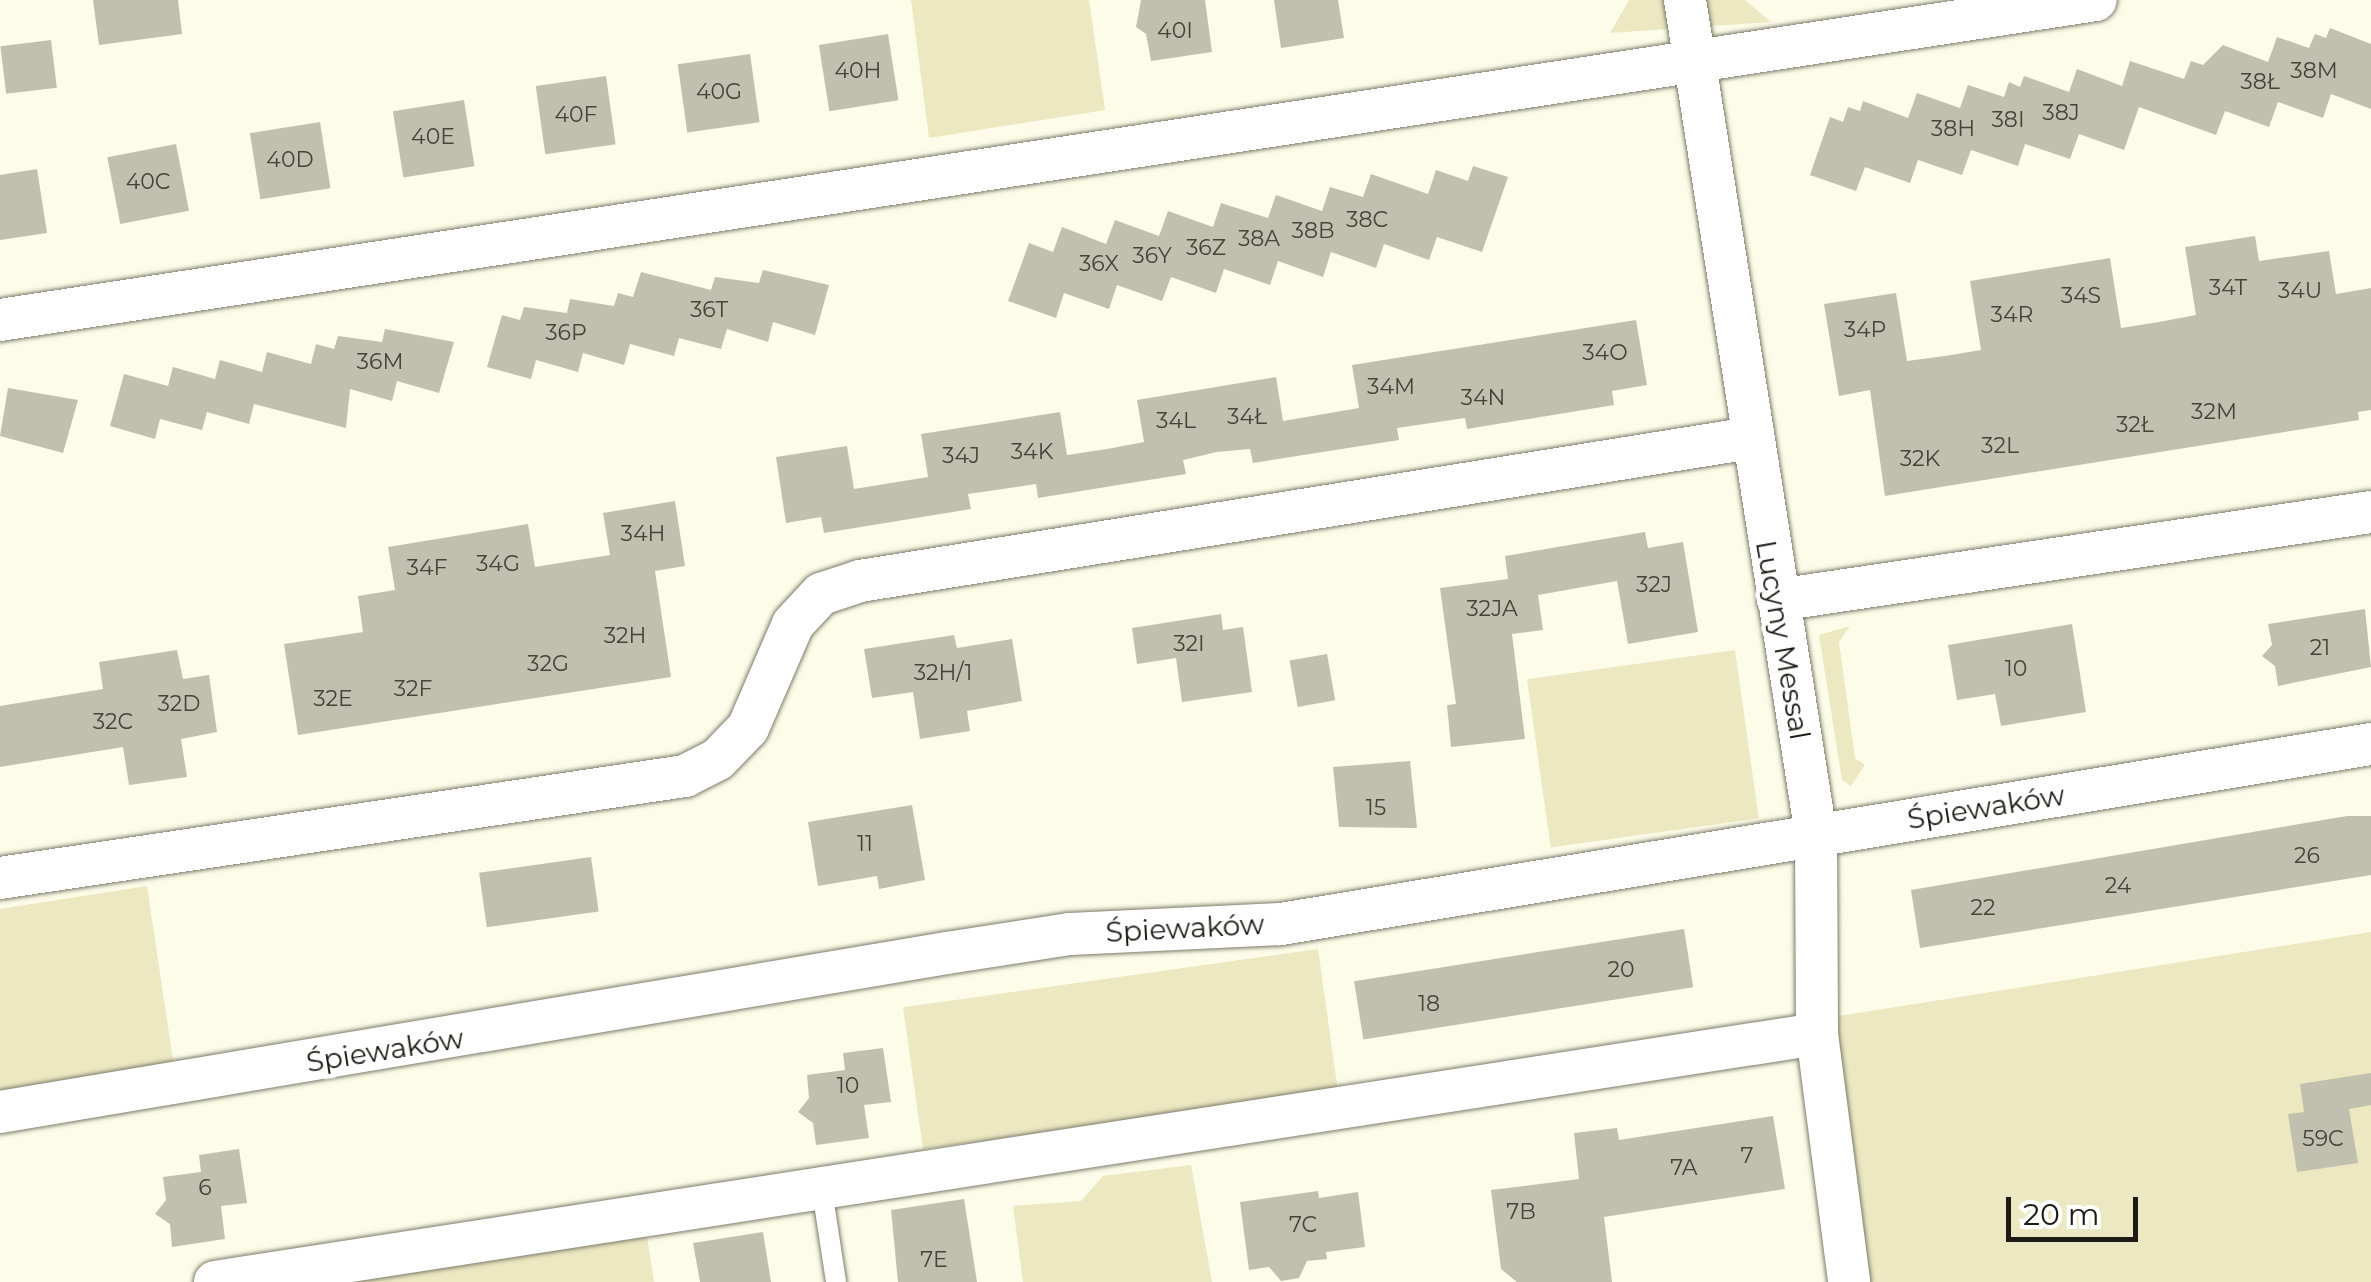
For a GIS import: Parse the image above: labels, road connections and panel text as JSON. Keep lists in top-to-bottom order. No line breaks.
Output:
{"streets":{"street":["Lucyny Messal","Śpiewaków"]},"crossings":[["Lucyny Messal","Śpiewaków"]],"house_numbers":["40I","40H","38M","38Ł","40G","38J","40F","38I","38H","40E","40D","40C","38C","38B","38A","36Z","36Y","36X","34T","34U","34S","36T","34R","34P","36P","34O","36M","34M","34N","32M","34Ł","34L","32Ł","32L","34K","34J","32K","34H","34G","34F","32J","32JA","32H","32I","21","32G","10","32H/1","32F","32E","32D","32C","15","11","26","24","22","20","18","10","59C","7","7A","6","7B","7C","7E"],"scale_bar":"20 m"}
